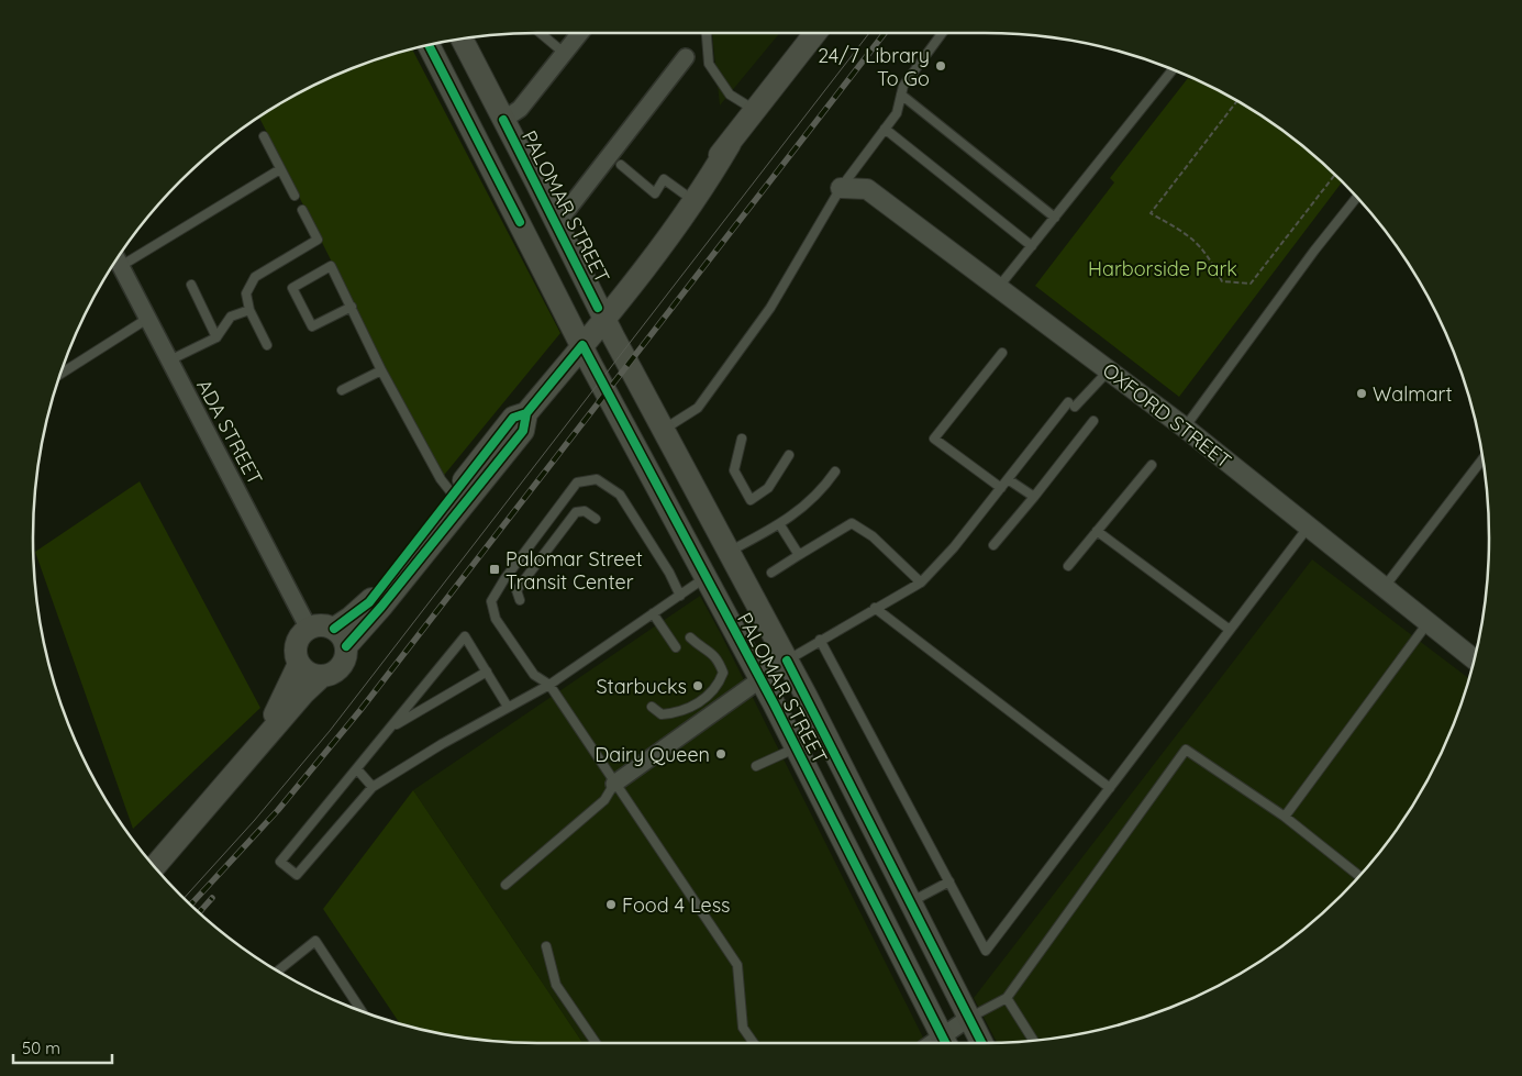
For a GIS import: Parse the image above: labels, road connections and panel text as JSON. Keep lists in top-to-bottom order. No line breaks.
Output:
{"streets":{"main road":["PALOMAR STREET"],"street":["OXFORD STREET","ADA STREET"]},"parks":["Harborside Park"],"places":{"other":["24/7 Library To Go","Walmart","Starbucks","Dairy Queen","Food 4 Less"],"transit":["Palomar Street Transit Center"]},"scale_bar":"50 m"}
